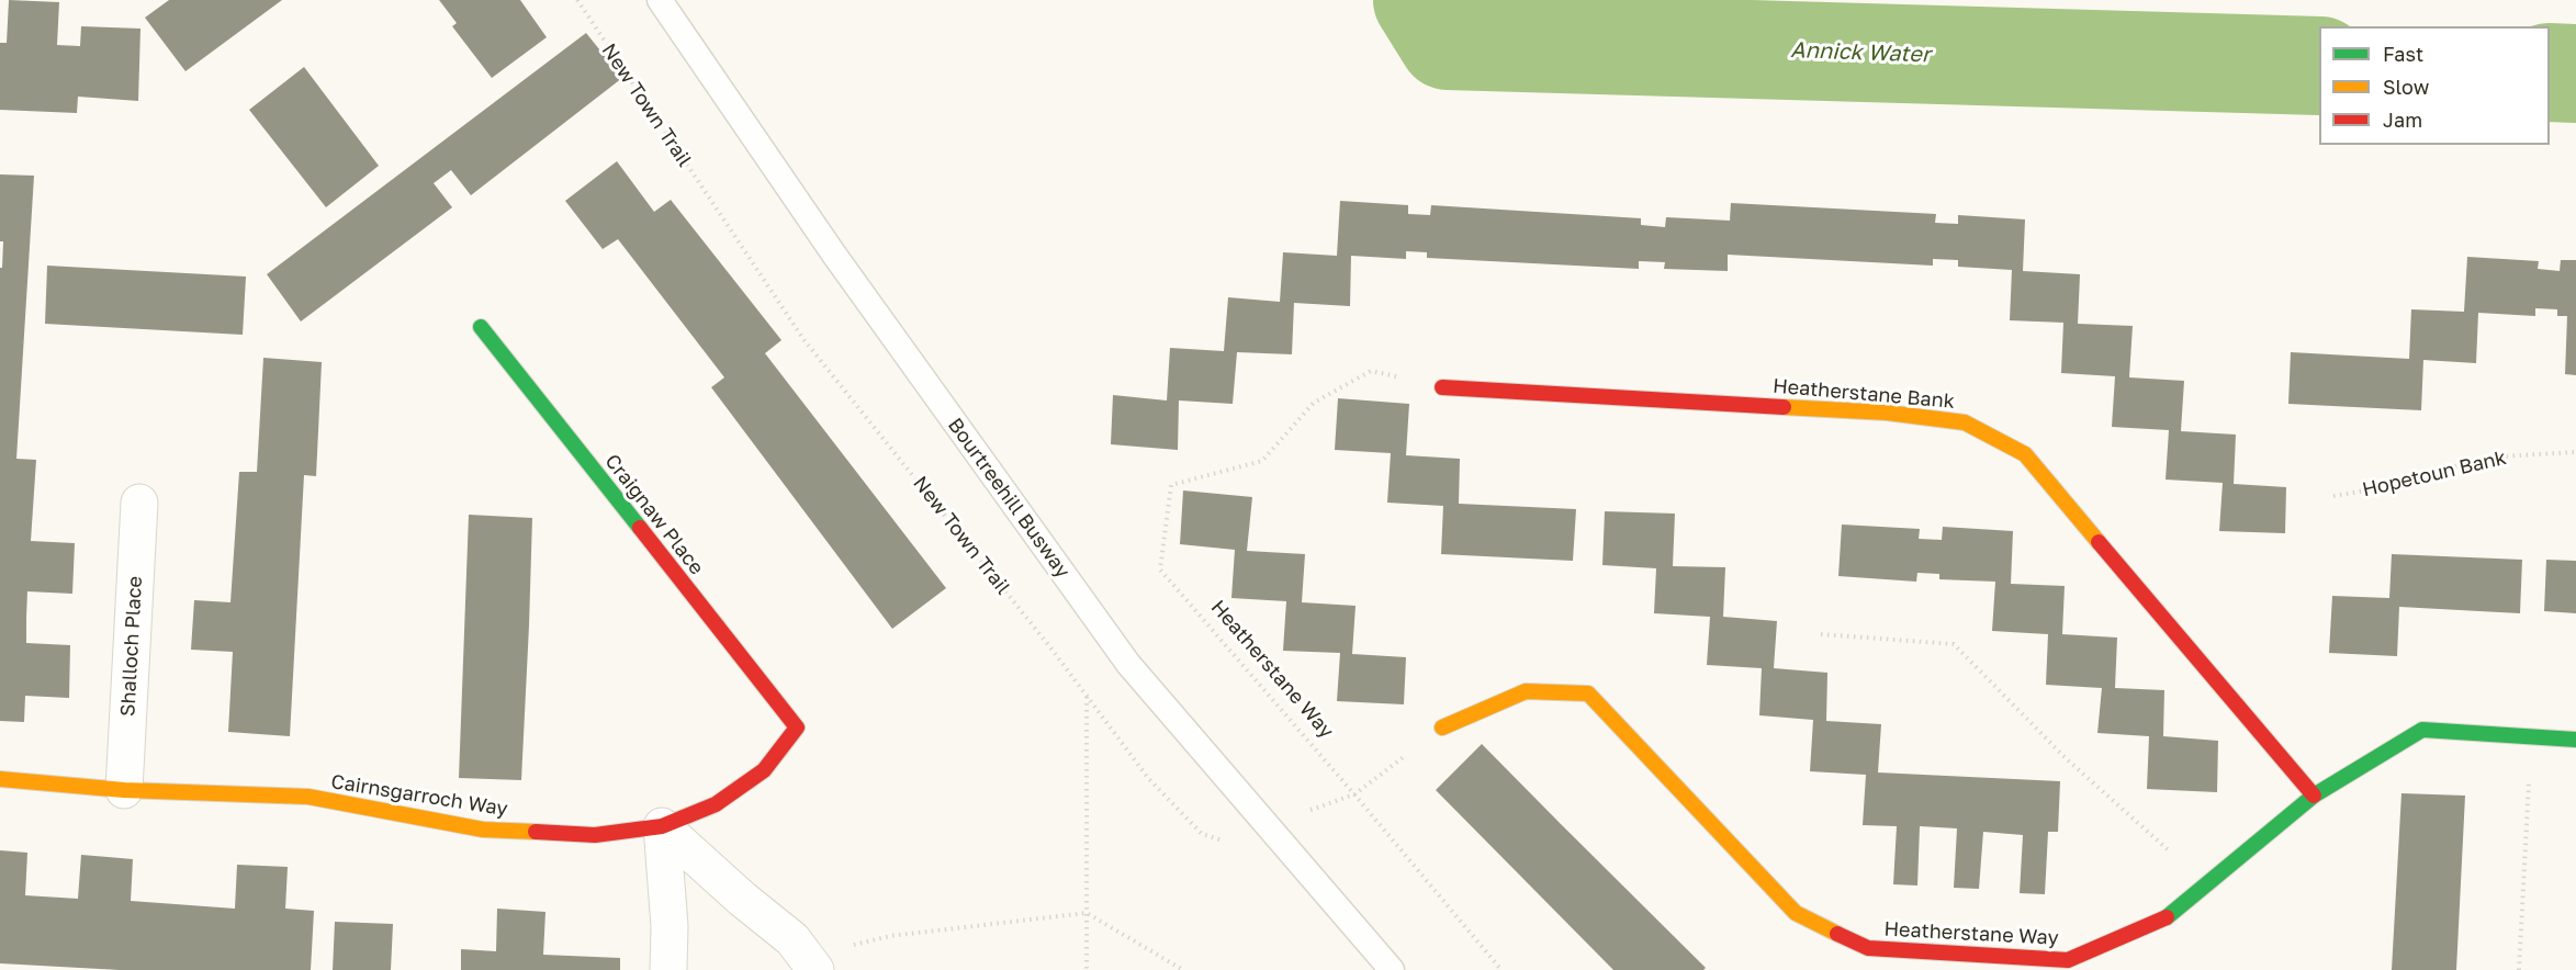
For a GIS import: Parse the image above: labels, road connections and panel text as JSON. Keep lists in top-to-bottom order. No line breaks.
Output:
{"streets":{"street":["Heatherstane Bank","Craignaw Place","Shalloch Place","Heatherstane Way","Cairnsgarroch Way"],"lane":["Bourtreehill Busway"],"path":["New Town Trail","Hopetoun Bank"]},"crossings":[["New Town Trail","Bourtreehill Busway"],["New Town Trail","Heatherstane Way"],["Heatherstane Bank","Heatherstane Way"],["Craignaw Place","Cairnsgarroch Way"],["Shalloch Place","Cairnsgarroch Way"]],"water":["Annick Water"],"legend":["Fast","Slow","Jam"]}
